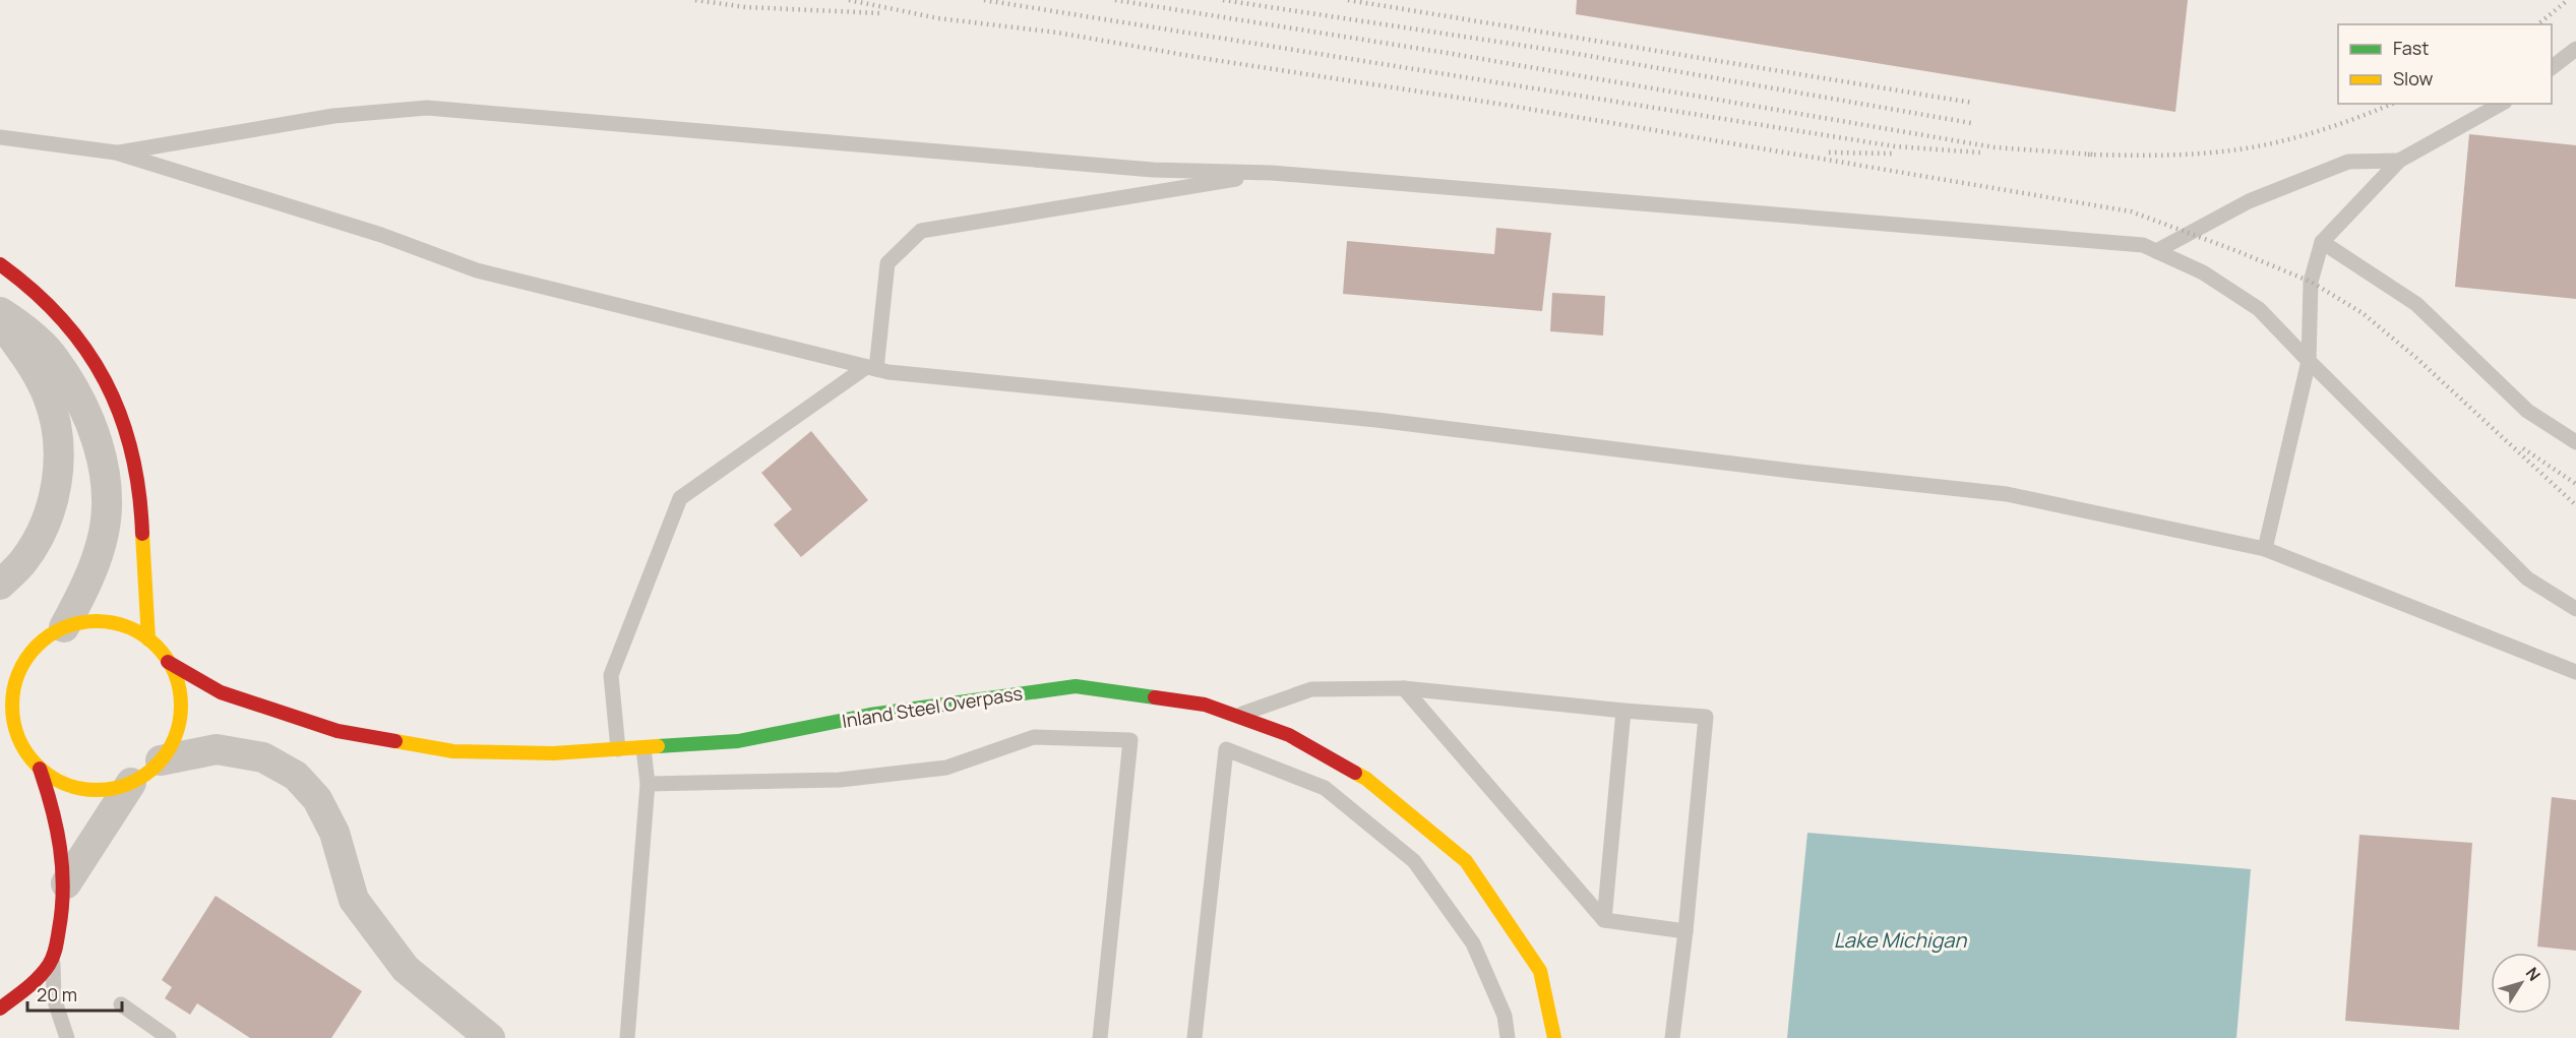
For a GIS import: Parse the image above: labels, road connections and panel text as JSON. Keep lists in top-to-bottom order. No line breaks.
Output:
{"streets":{"street":["Inland Steel Overpass"]},"water":["Lake Michigan"],"legend":["Fast","Slow"],"scale_bar":"20 m","north":"top right"}
